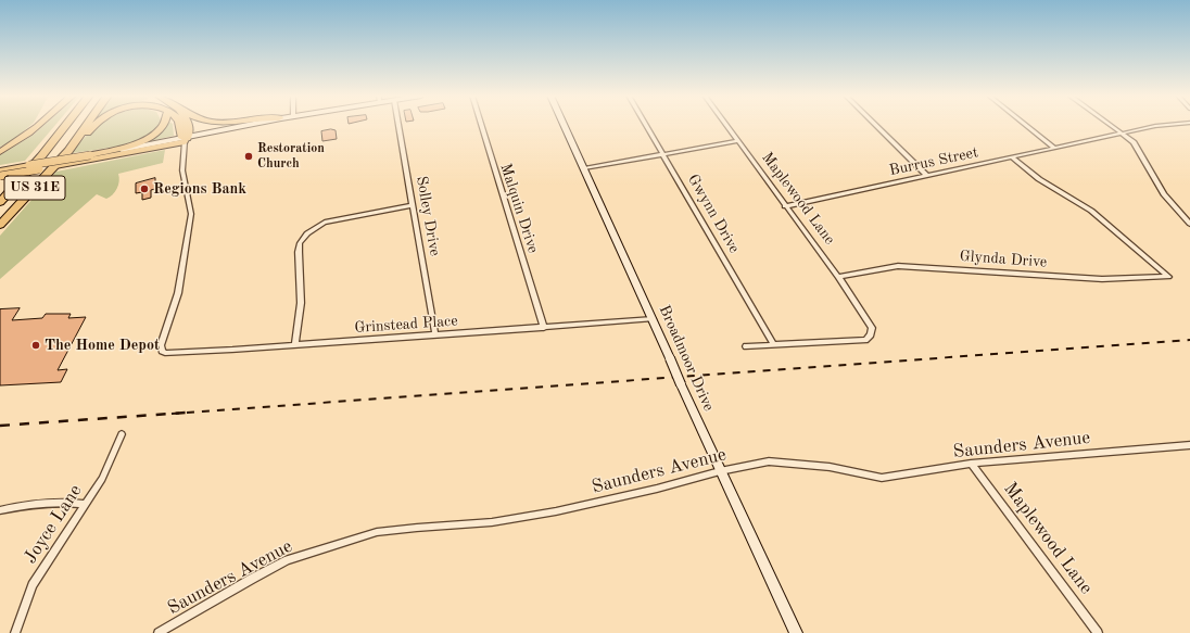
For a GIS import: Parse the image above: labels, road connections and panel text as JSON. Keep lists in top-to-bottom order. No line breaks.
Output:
{"streets":{"highway":["US 31E"],"main road":["Broadmoor Drive"],"street":["Burrus Street","Maplewood Lane","Malquin Drive","Gwynn Drive","Solley Drive","Glynda Drive","Grinstead Place","Saunders Avenue","Joyce Lane"]},"crossings":[["Burrus Street","Maplewood Lane"],["Burrus Street","Glynda Drive"],["Maplewood Lane","Gwynn Drive"],["Maplewood Lane","Glynda Drive"],["Maplewood Lane","Saunders Avenue"],["Malquin Drive","Grinstead Place"],["Solley Drive","Grinstead Place"],["Grinstead Place","Broadmoor Drive"],["Broadmoor Drive","Saunders Avenue"]],"places":["Restoration Church","Regions Bank","The Home Depot"]}
